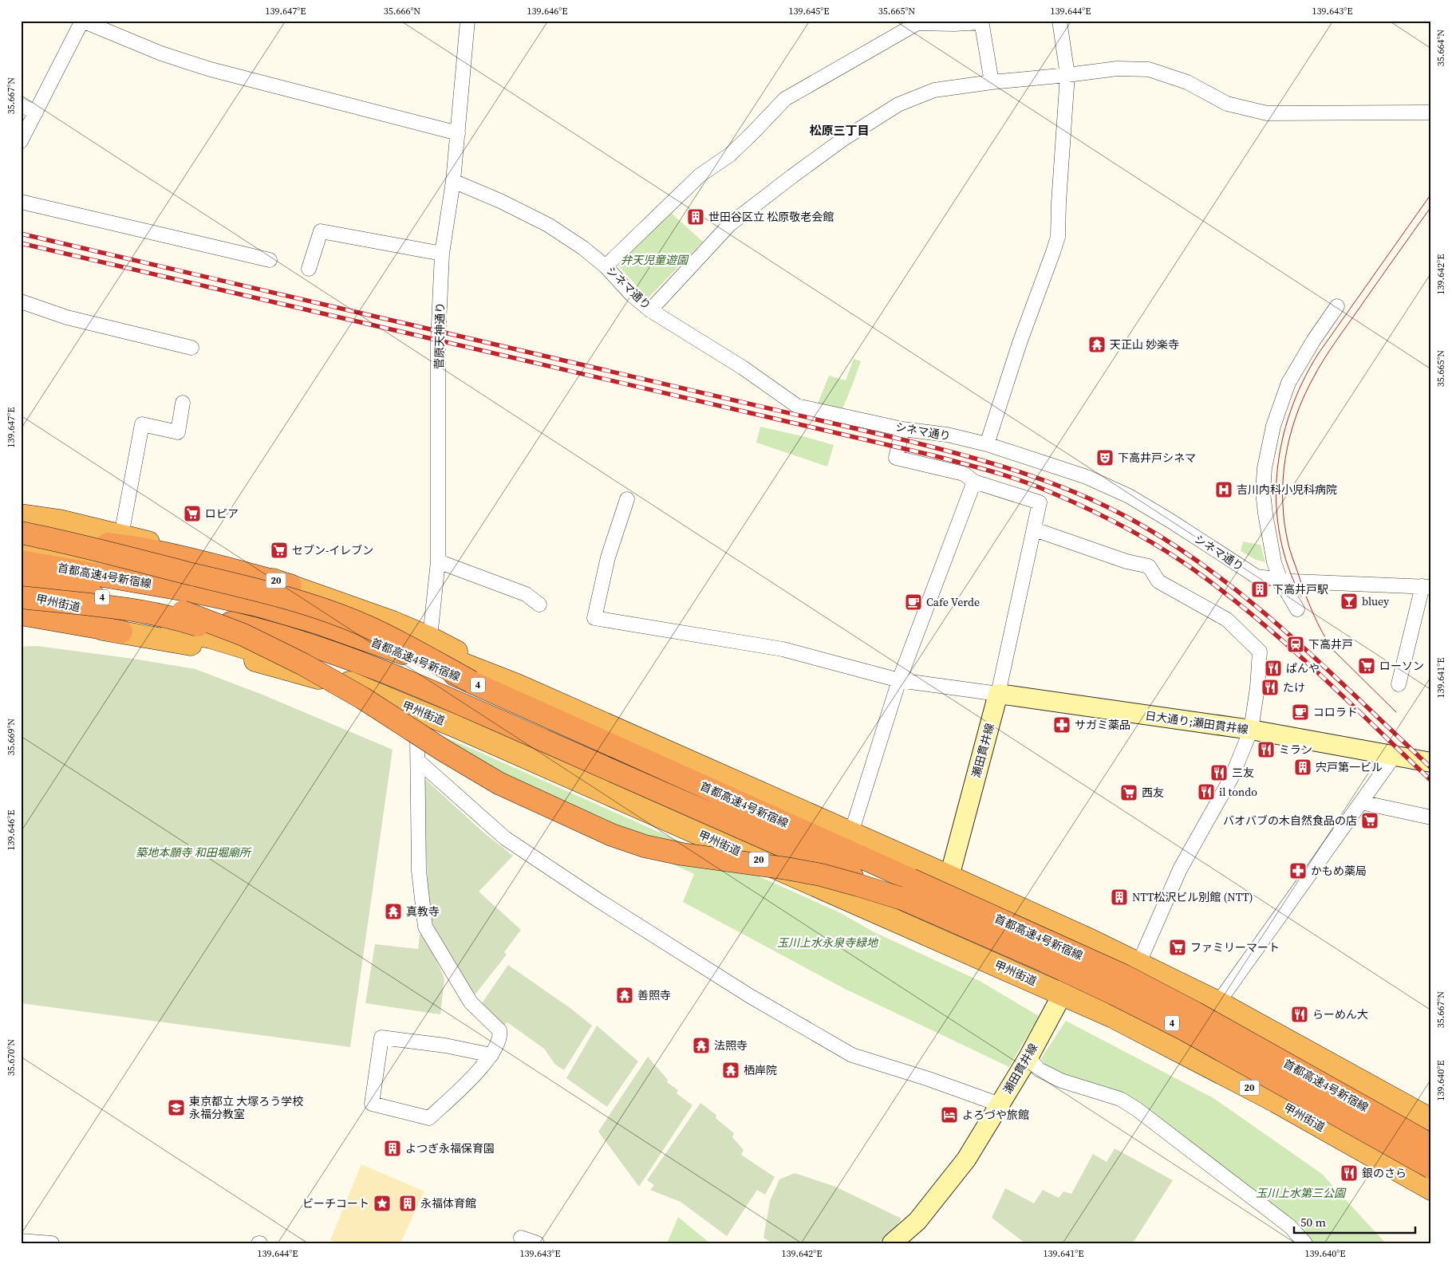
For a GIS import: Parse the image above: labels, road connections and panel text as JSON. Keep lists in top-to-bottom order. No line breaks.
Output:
{"streets":{"highway":["首都高速4号新宿線","20","4","甲州街道"],"main road":["日大通り;瀬田貫井線","瀬田貫井線"],"street":["シネマ通り","菅原天神通り"]},"crossings":[["シネマ通り","菅原天神通り"],["菅原天神通り","20"],["首都高速4号新宿線","4"],["20","瀬田貫井線"],["甲州街道","瀬田貫井線"],["日大通り;瀬田貫井線","瀬田貫井線"]],"districts":["松原三丁目"],"parks":["弁天児童遊園","築地本願寺 和田堀廟所","玉川上水永泉寺緑地","玉川上水第三公園"],"places":{"building":["世田谷区立 松原敬老会館","下高井戸駅","宍戸第一ビル","NTT松沢ビル別館 (NTT)","よつぎ永福保育園","永福体育館"],"temple":["天正山 妙楽寺","真教寺","善照寺","法照寺","栖岸院"],"theatre":["下高井戸シネマ"],"hospital":["吉川内科小児科病院"],"supermarket":["ロピア","セブン-イレブン","ローソン","西友","バオバブの木自然食品の店","ファミリーマート"],"bar":["bluey"],"cafe":["Cafe Verde","コロラド"],"station":["下高井戸"],"restaurant":["ぱんや","たけ","ミラン","三友","il tondo","らーめん大","銀のさら"],"pharmacy":["サガミ薬品","かもめ薬局"],"school or university":["東京都立 大塚ろう学校 永福分教室"],"hotel":["よろづや旅館"],"place":["ビーチコート"]},"scale_bar":"50 m","coordinates":["139.647°E","35.666°N","139.646°E","139.645°E","35.665°N","139.644°E","139.643°E","35.664°N","35.667°N","139.642°E","139.641°E","35.669°N","35.670°N","139.640°E"]}
